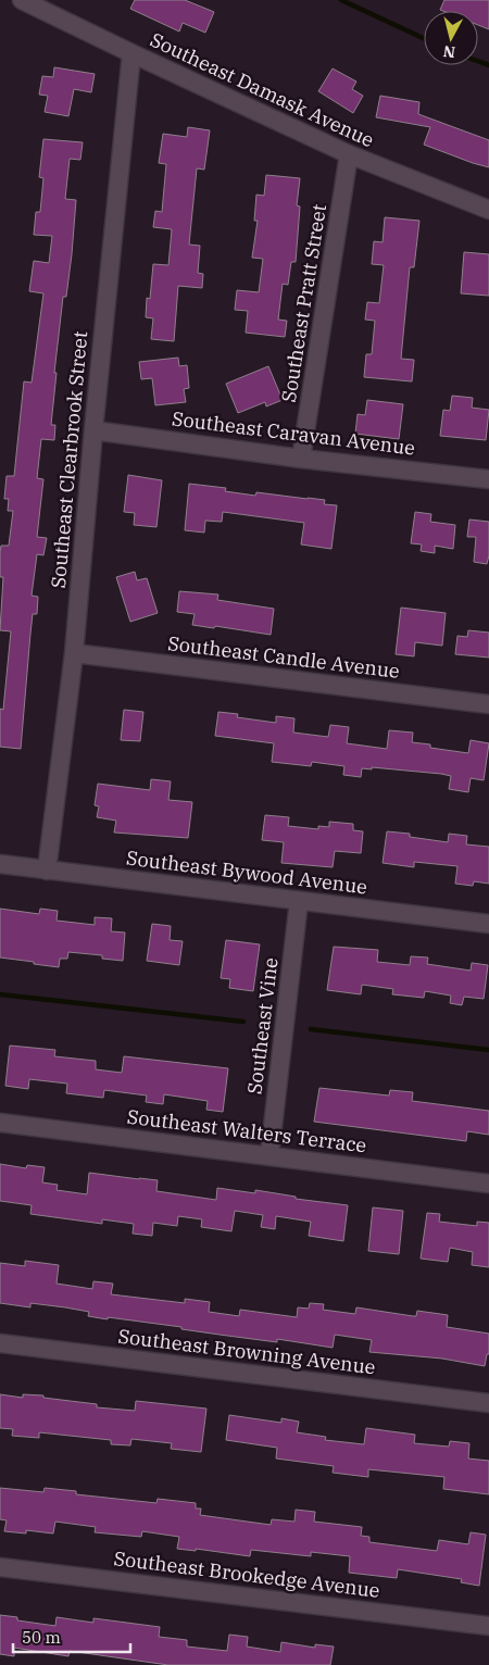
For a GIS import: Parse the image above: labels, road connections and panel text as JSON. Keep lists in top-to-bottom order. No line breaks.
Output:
{"streets":{"street":["Southeast Damask Avenue","Southeast Pratt Street","Southeast Caravan Avenue","Southeast Clearbrook Street","Southeast Candle Avenue","Southeast Bywood Avenue","Southeast Vine","Southeast Walters Terrace","Southeast Browning Avenue","Southeast Brookedge Avenue"]},"crossings":[["Southeast Damask Avenue","Southeast Pratt Street"],["Southeast Damask Avenue","Southeast Clearbrook Street"],["Southeast Pratt Street","Southeast Caravan Avenue"],["Southeast Caravan Avenue","Southeast Clearbrook Street"],["Southeast Clearbrook Street","Southeast Candle Avenue"],["Southeast Clearbrook Street","Southeast Bywood Avenue"],["Southeast Bywood Avenue","Southeast Vine"],["Southeast Vine","Southeast Walters Terrace"]],"scale_bar":"50 m","north":"bottom"}
